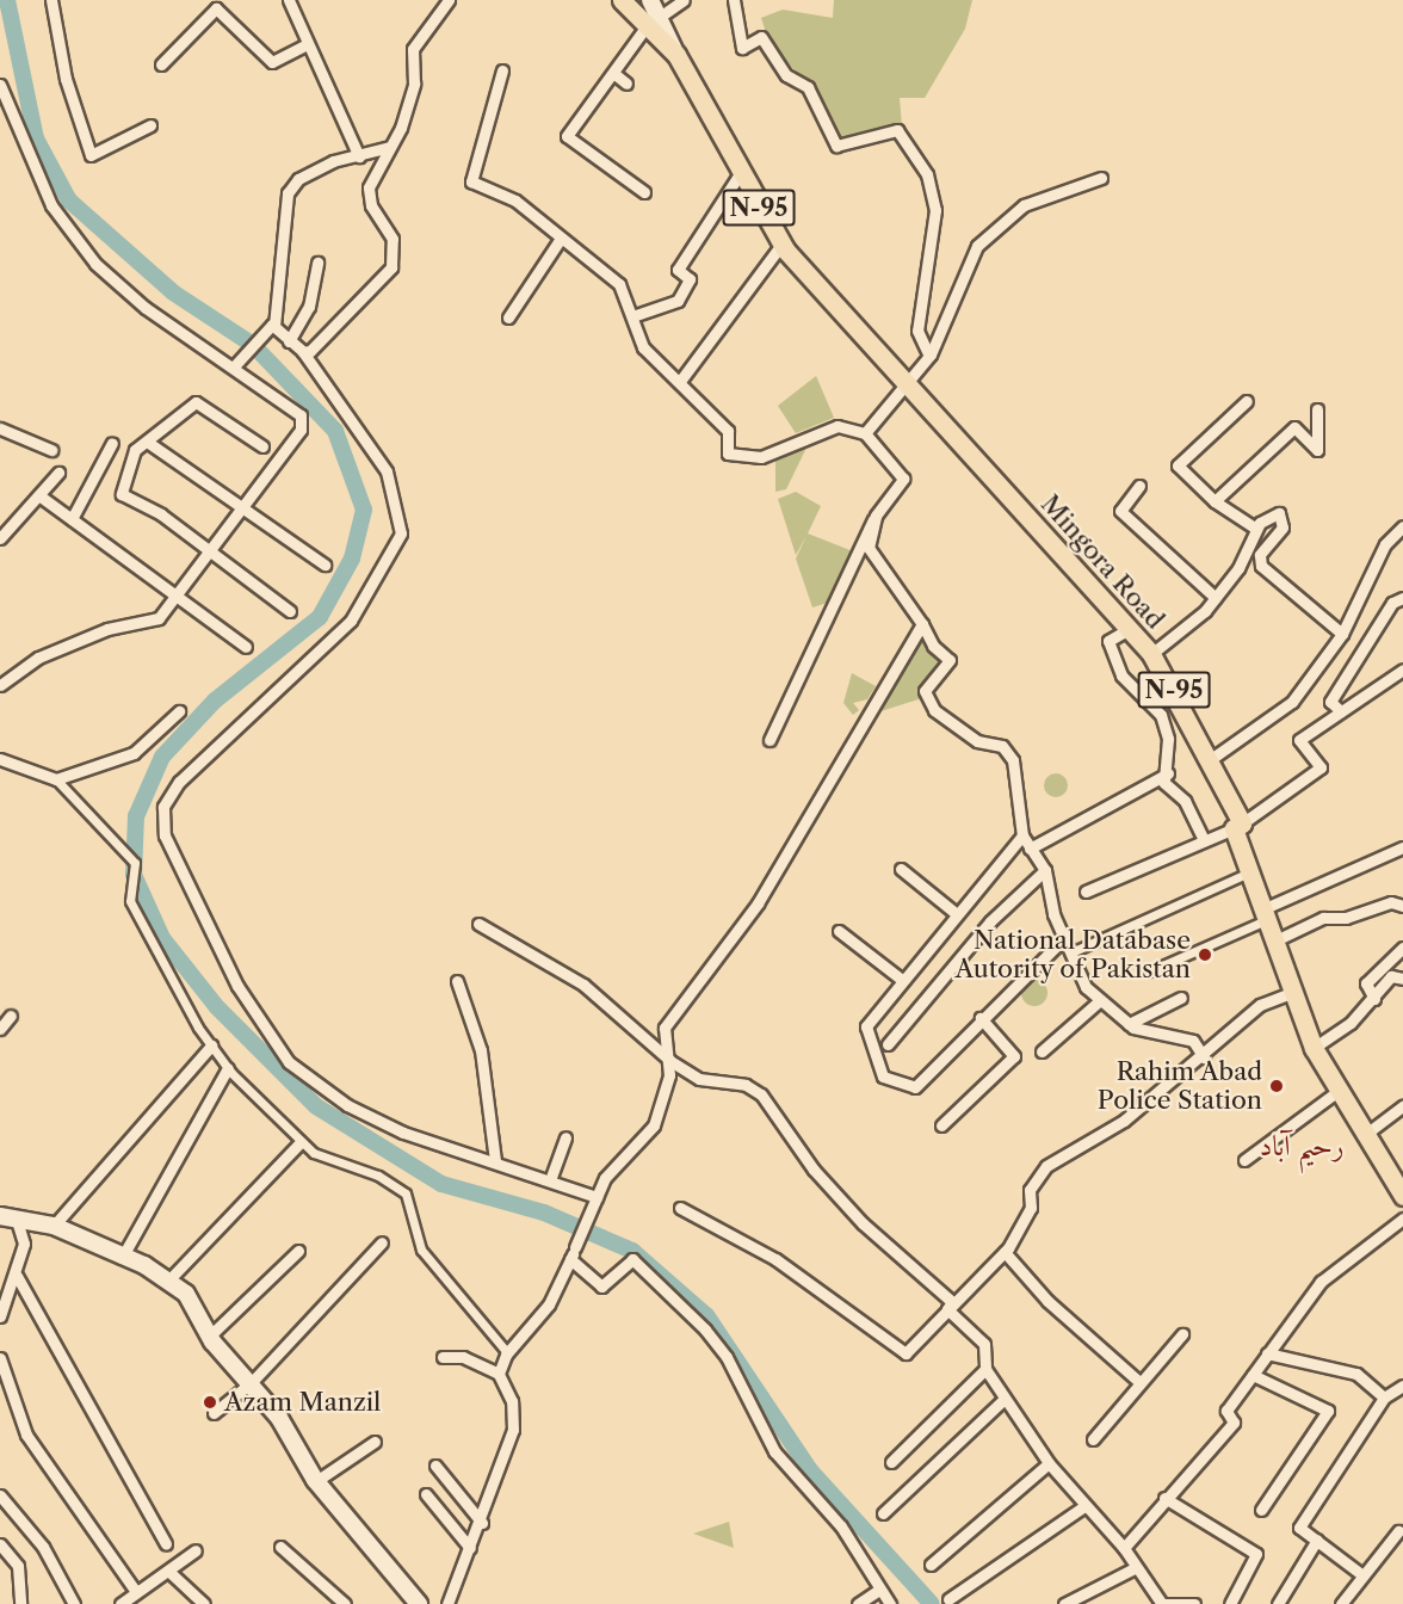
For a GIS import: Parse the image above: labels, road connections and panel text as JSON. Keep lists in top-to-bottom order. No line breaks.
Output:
{"streets":{"main road":["N-95","Mingora Road"]},"crossings":[["N-95","Mingora Road"]],"districts":["رحیم آباد"],"places":["National Database Autority of Pakistan","Rahim Abad Police Station","Azam Manzil"]}
